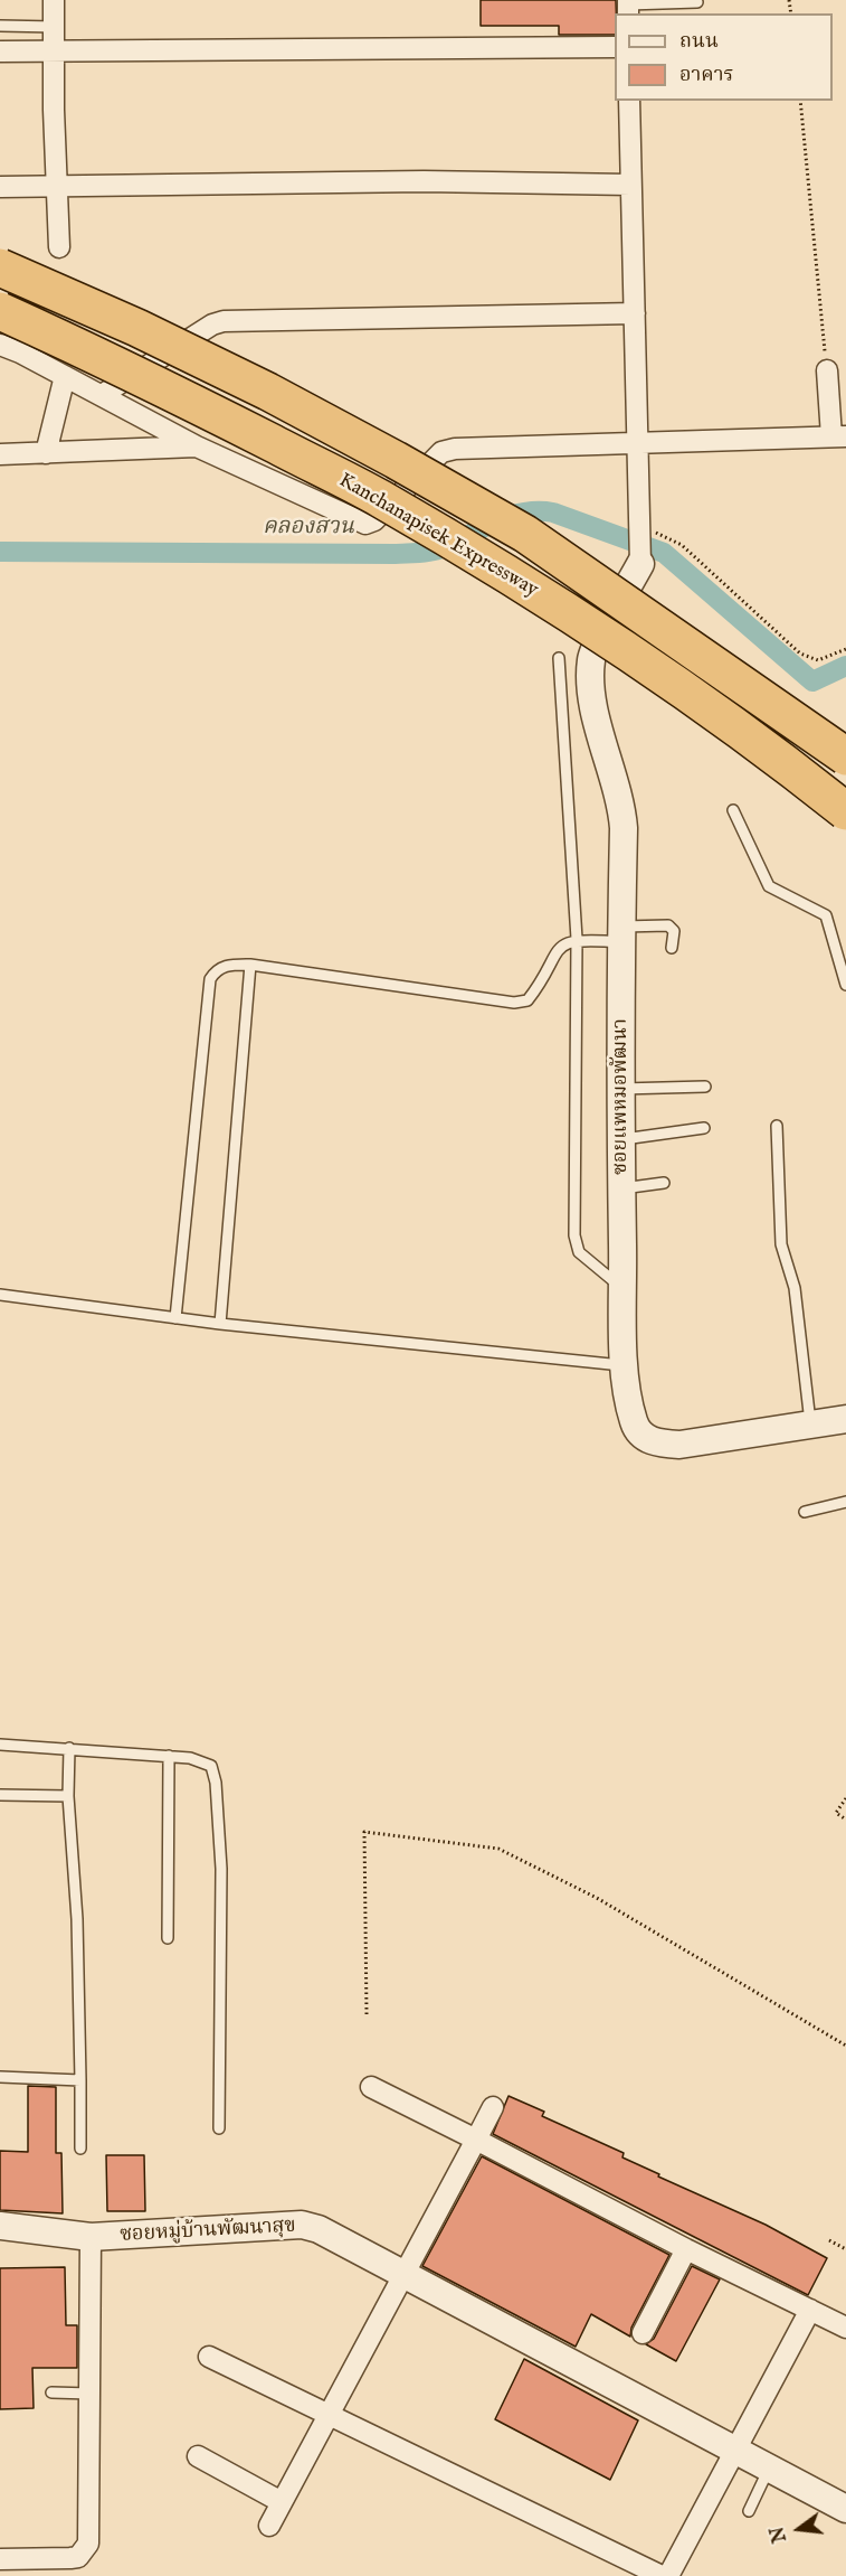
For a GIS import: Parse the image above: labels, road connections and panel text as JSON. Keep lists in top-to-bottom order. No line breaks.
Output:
{"streets":{"highway":["Kanchanapisek Expressway"],"street":["ซอยแพหมอพัฒนา","ซอยหมู่บ้านพัฒนาสุข"]},"water":["คลองสวน"],"legend":["ถนน","อาคาร"],"north":"left"}
